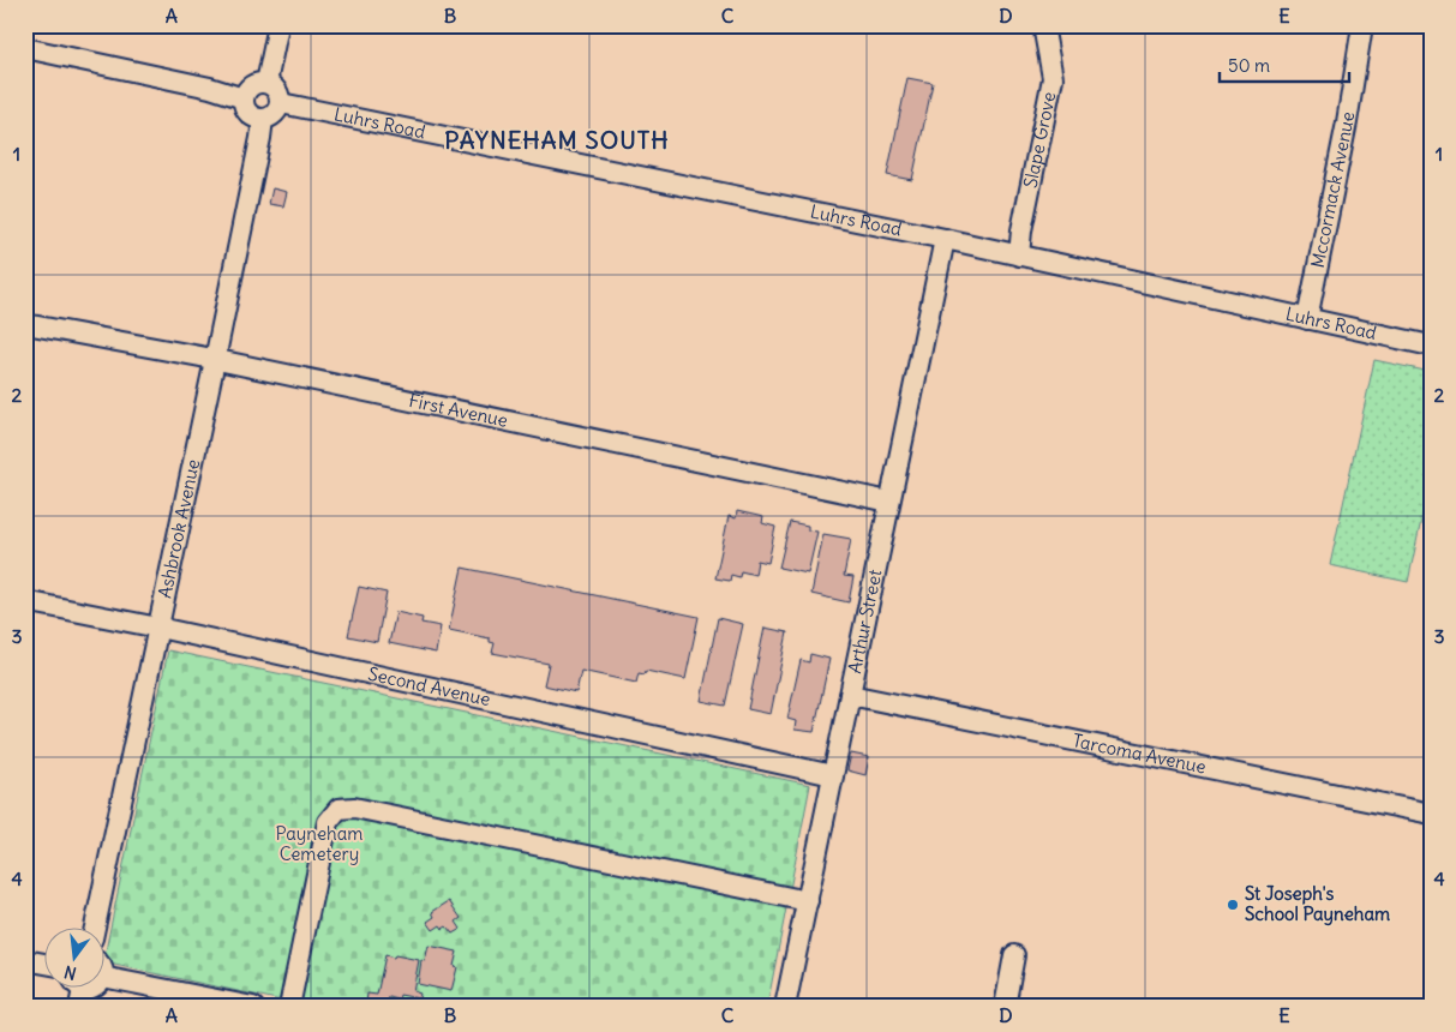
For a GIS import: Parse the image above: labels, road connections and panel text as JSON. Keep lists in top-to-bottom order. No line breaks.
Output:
{"streets":{"street":["Luhrs Road","Slape Grove","Mccormack Avenue","First Avenue","Ashbrook Avenue","Arthur Street","Second Avenue","Tarcoma Avenue"]},"crossings":[["Luhrs Road","Slape Grove"],["Luhrs Road","Mccormack Avenue"],["Luhrs Road","Ashbrook Avenue"],["Luhrs Road","Arthur Street"],["First Avenue","Ashbrook Avenue"],["First Avenue","Arthur Street"],["Ashbrook Avenue","Second Avenue"],["Arthur Street","Second Avenue"],["Arthur Street","Tarcoma Avenue"]],"districts":["PAYNEHAM SOUTH"],"parks":["Payneham Cemetery"],"places":["St Joseph's School Payneham"],"scale_bar":"50 m","north":"bottom","grid":{"columns":["A","B","C","D","E"],"rows":["1","2","3","4"]}}
